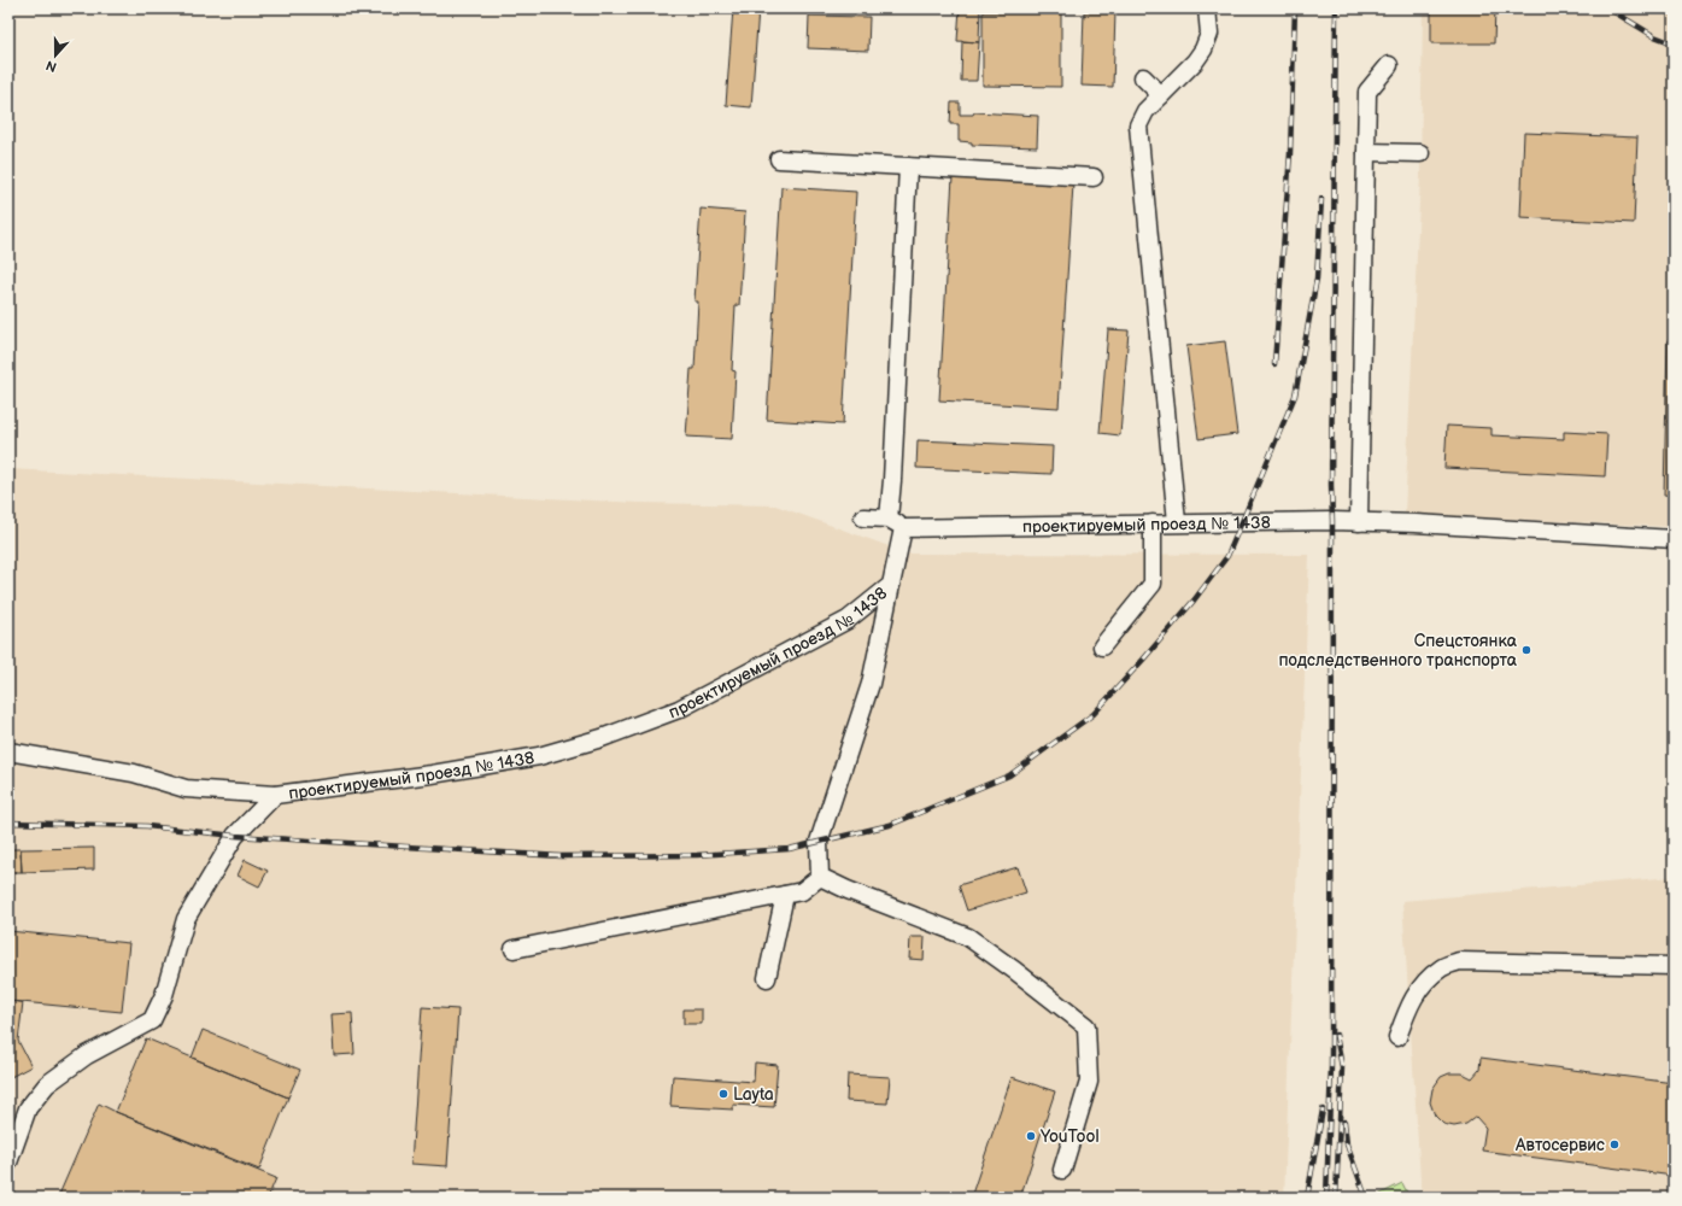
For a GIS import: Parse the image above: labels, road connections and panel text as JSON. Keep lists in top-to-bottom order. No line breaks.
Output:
{"streets":{"street":["проектируемый проезд № 1438"]},"places":["Спецстоянка подследственного транспорта","Layta","YouTool","Автосервис"],"north":"bottom"}
